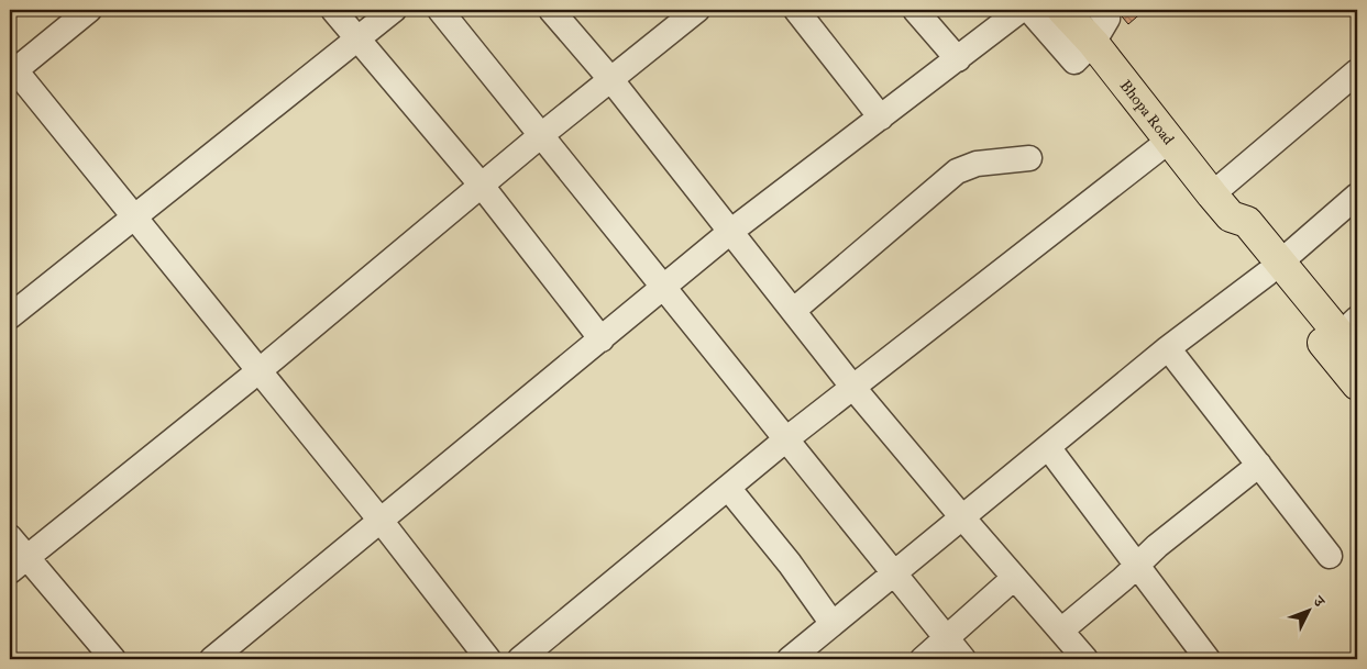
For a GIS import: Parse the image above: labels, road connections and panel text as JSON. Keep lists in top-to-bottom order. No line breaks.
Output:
{"streets":{"main road":["Bhopa Road"]},"north":"top right"}
